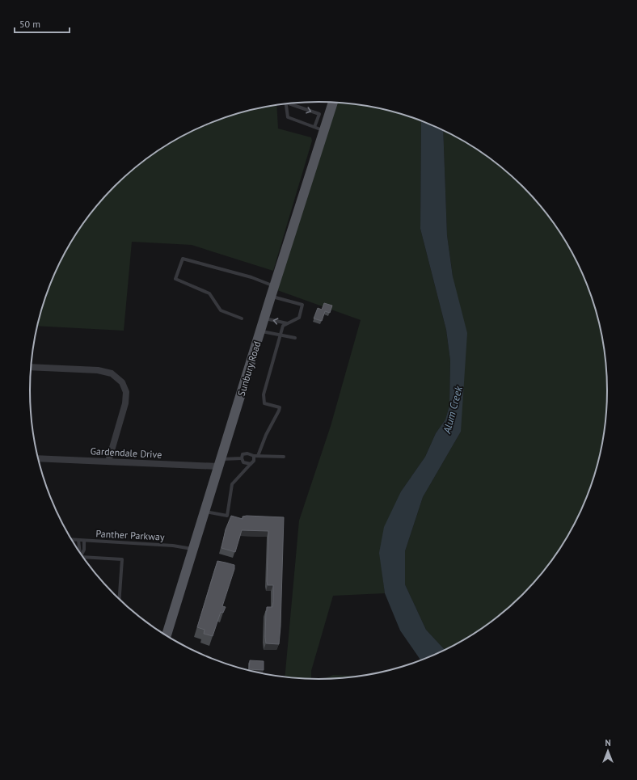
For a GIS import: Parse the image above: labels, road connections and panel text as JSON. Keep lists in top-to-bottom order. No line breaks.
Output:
{"streets":{"main road":["Sunbury Road"],"street":["Gardendale Drive"],"lane":["Panther Parkway"]},"crossings":[["Sunbury Road","Gardendale Drive"],["Sunbury Road","Panther Parkway"]],"water":["Alum Creek"],"scale_bar":"50 m","north":"top"}
